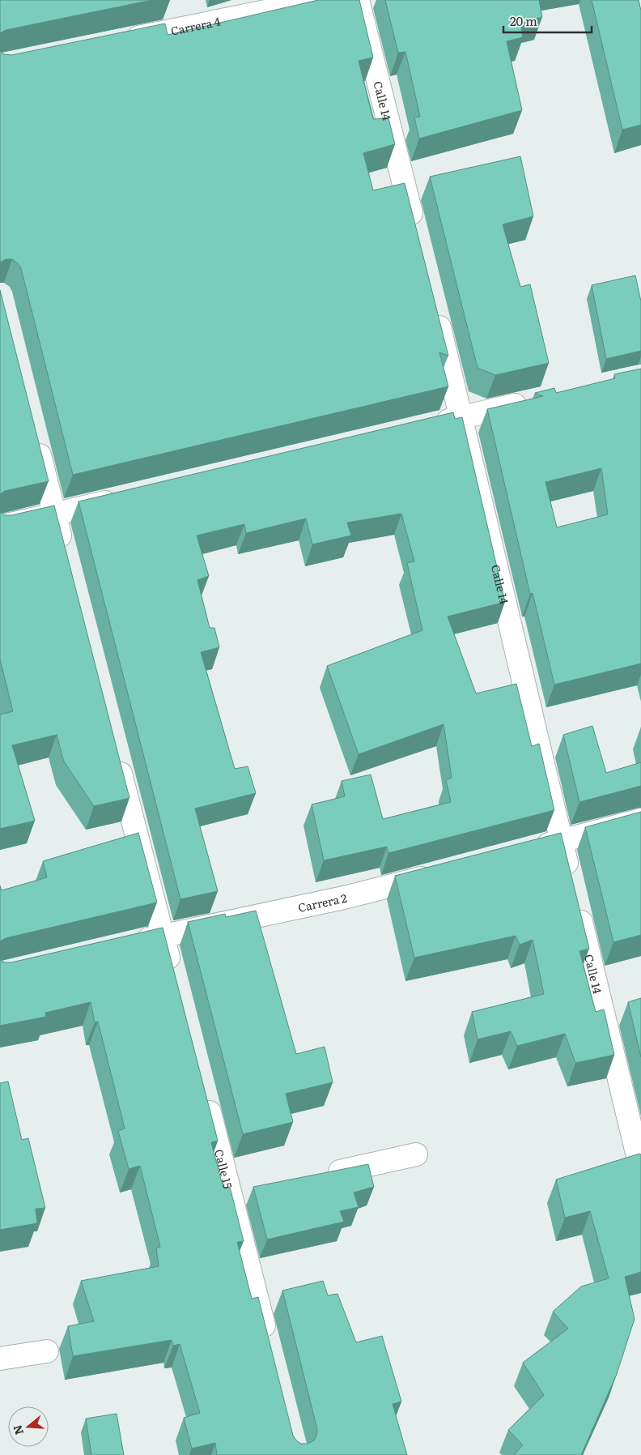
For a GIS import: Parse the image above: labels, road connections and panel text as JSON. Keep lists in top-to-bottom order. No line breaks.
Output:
{"streets":{"street":["Carrera 4","Calle 14","Carrera 2","Calle 15"]},"scale_bar":"20 m","north":"left"}
